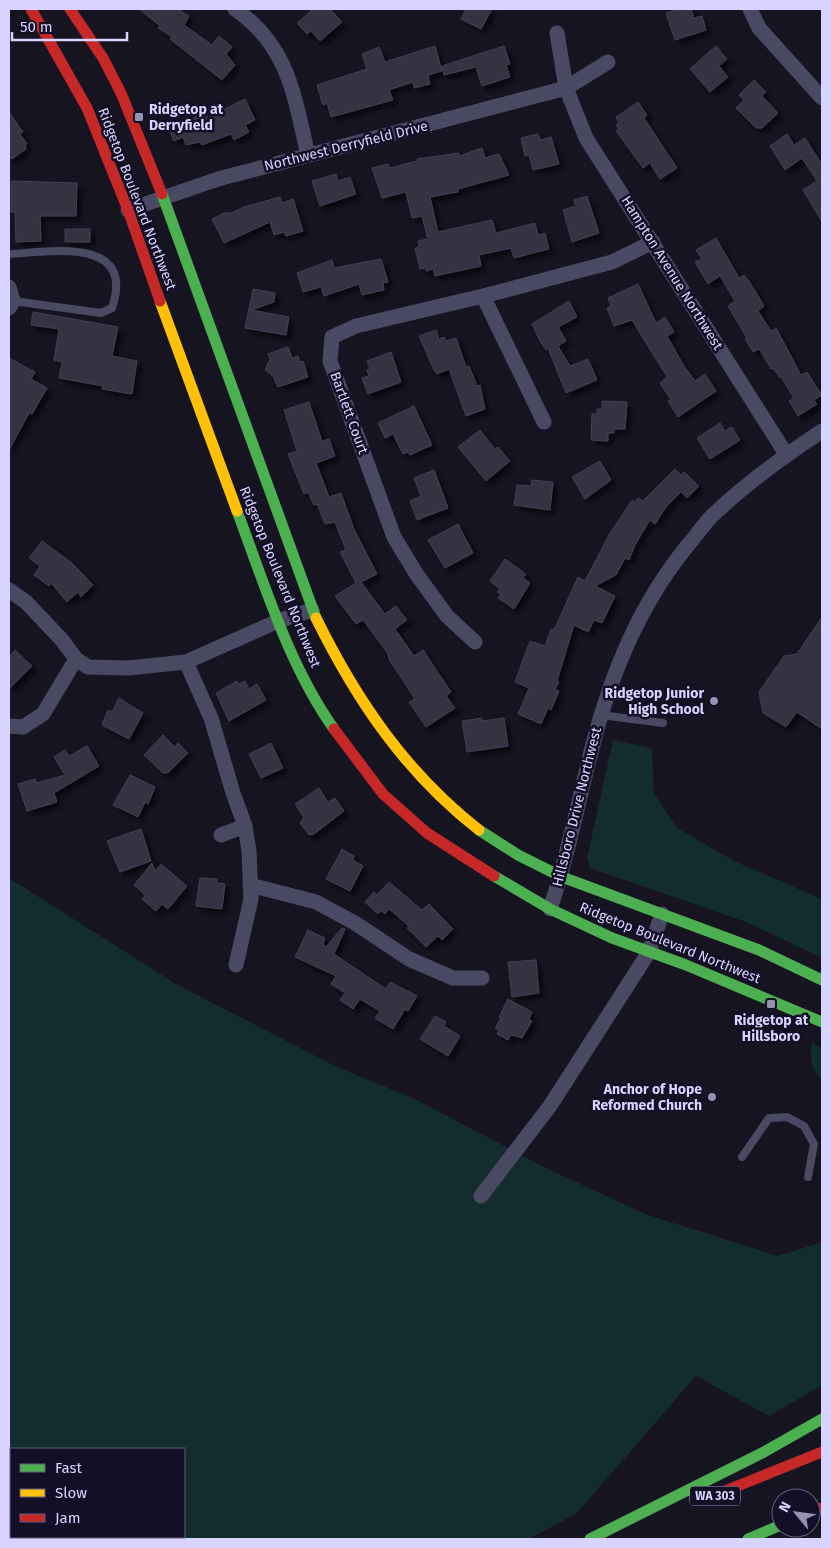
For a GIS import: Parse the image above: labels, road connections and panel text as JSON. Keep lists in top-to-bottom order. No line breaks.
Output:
{"streets":{"main road":["Ridgetop Boulevard Northwest","WA 303"],"street":["Northwest Derryfield Drive","Hampton Avenue Northwest","Bartlett Court","Hillsboro Drive Northwest"]},"crossings":[["Northwest Derryfield Drive","Ridgetop Boulevard Northwest"],["Northwest Derryfield Drive","Hampton Avenue Northwest"],["Ridgetop Boulevard Northwest","Hillsboro Drive Northwest"],["Hampton Avenue Northwest","Bartlett Court"],["Hampton Avenue Northwest","Hillsboro Drive Northwest"]],"places":{"transit":["Ridgetop at Derryfield","Ridgetop at Hillsboro"],"other":["Ridgetop Junior High School","Anchor of Hope Reformed Church"]},"legend":["Fast","Slow","Jam"],"scale_bar":"50 m","north":"top left"}
